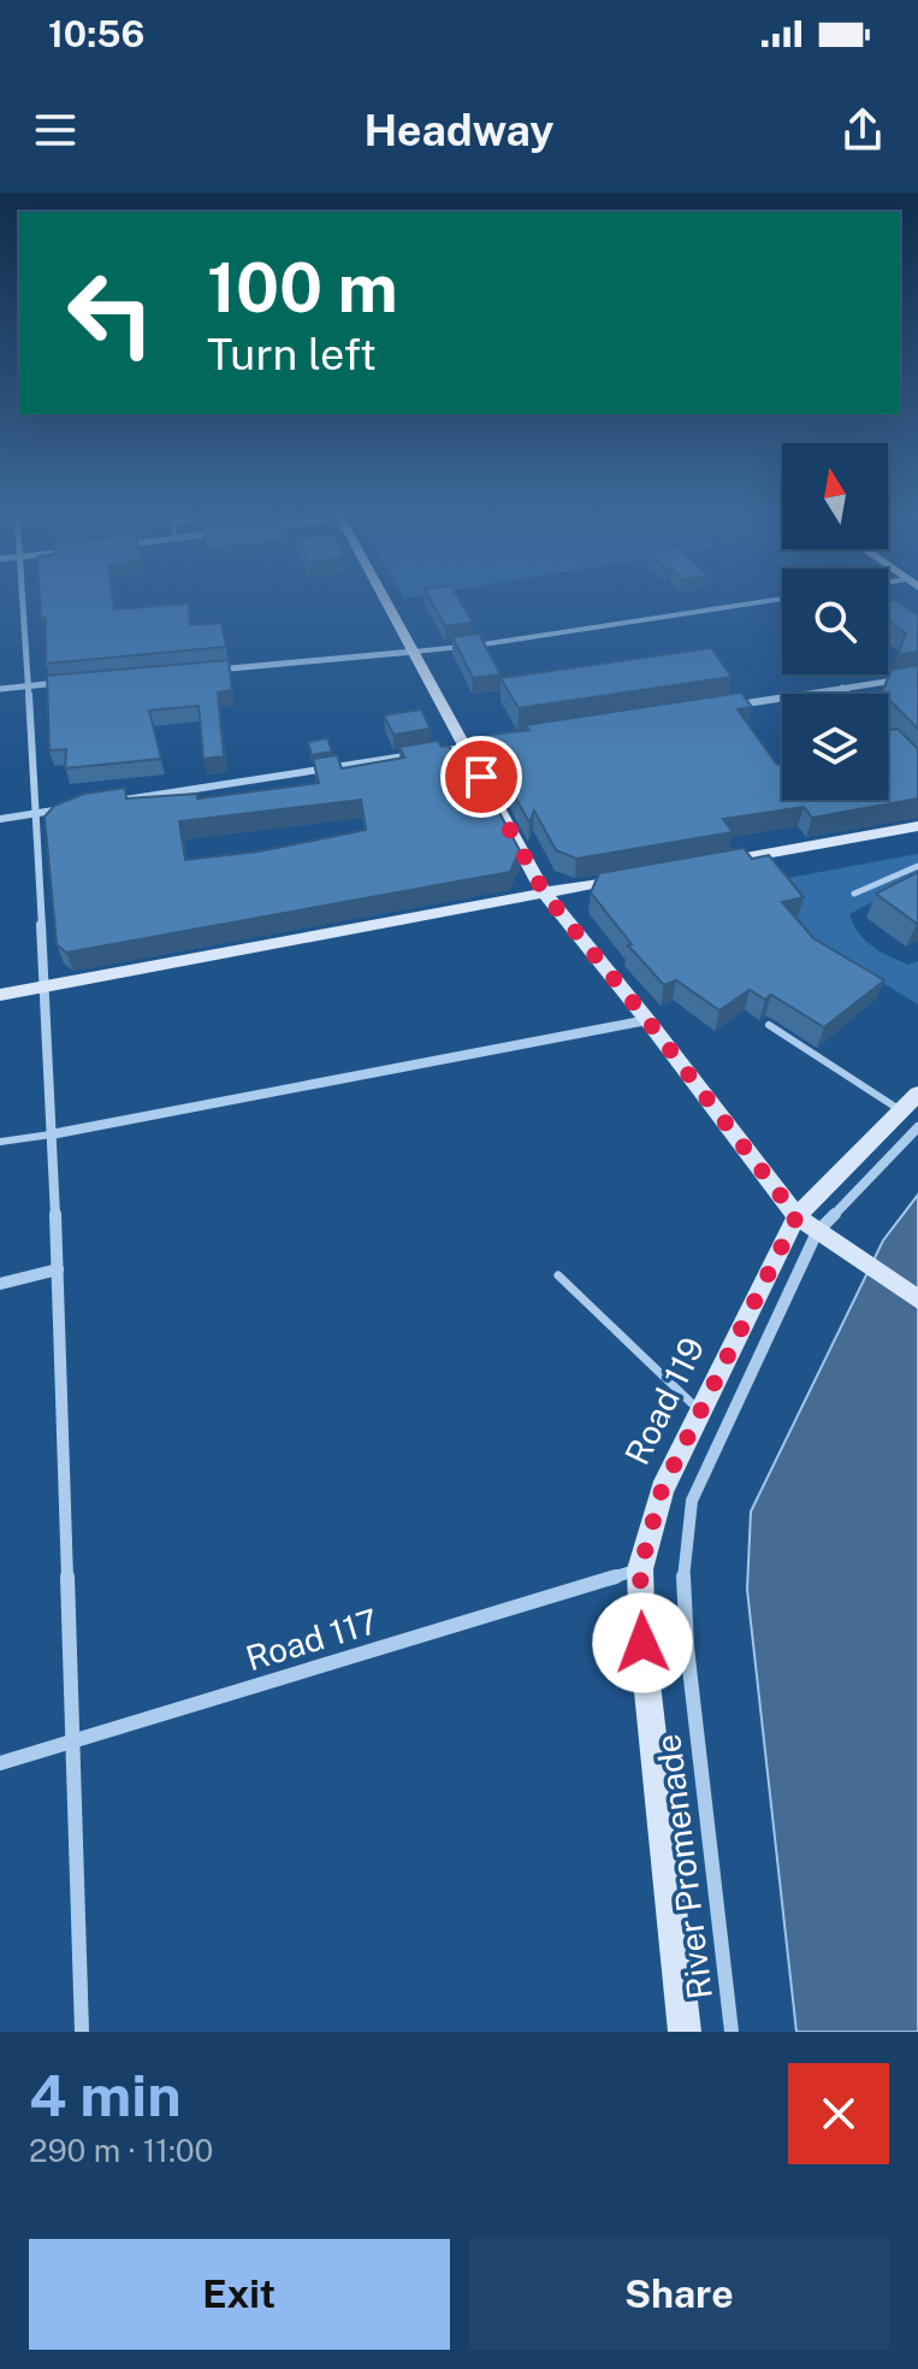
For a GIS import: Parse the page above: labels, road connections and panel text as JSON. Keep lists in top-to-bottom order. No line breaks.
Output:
{"streets":{"street":["Road 119","Road 117","River Promenade"]},"crossings":[["Road 119","Road 117"],["Road 119","River Promenade"]],"north":"top","page":{"status":"10:56","header":"Headway","turn":["100 m","Turn left"],"heading":["4 min","290 m · 11:00"],"buttons":["Exit","Share"]}}
